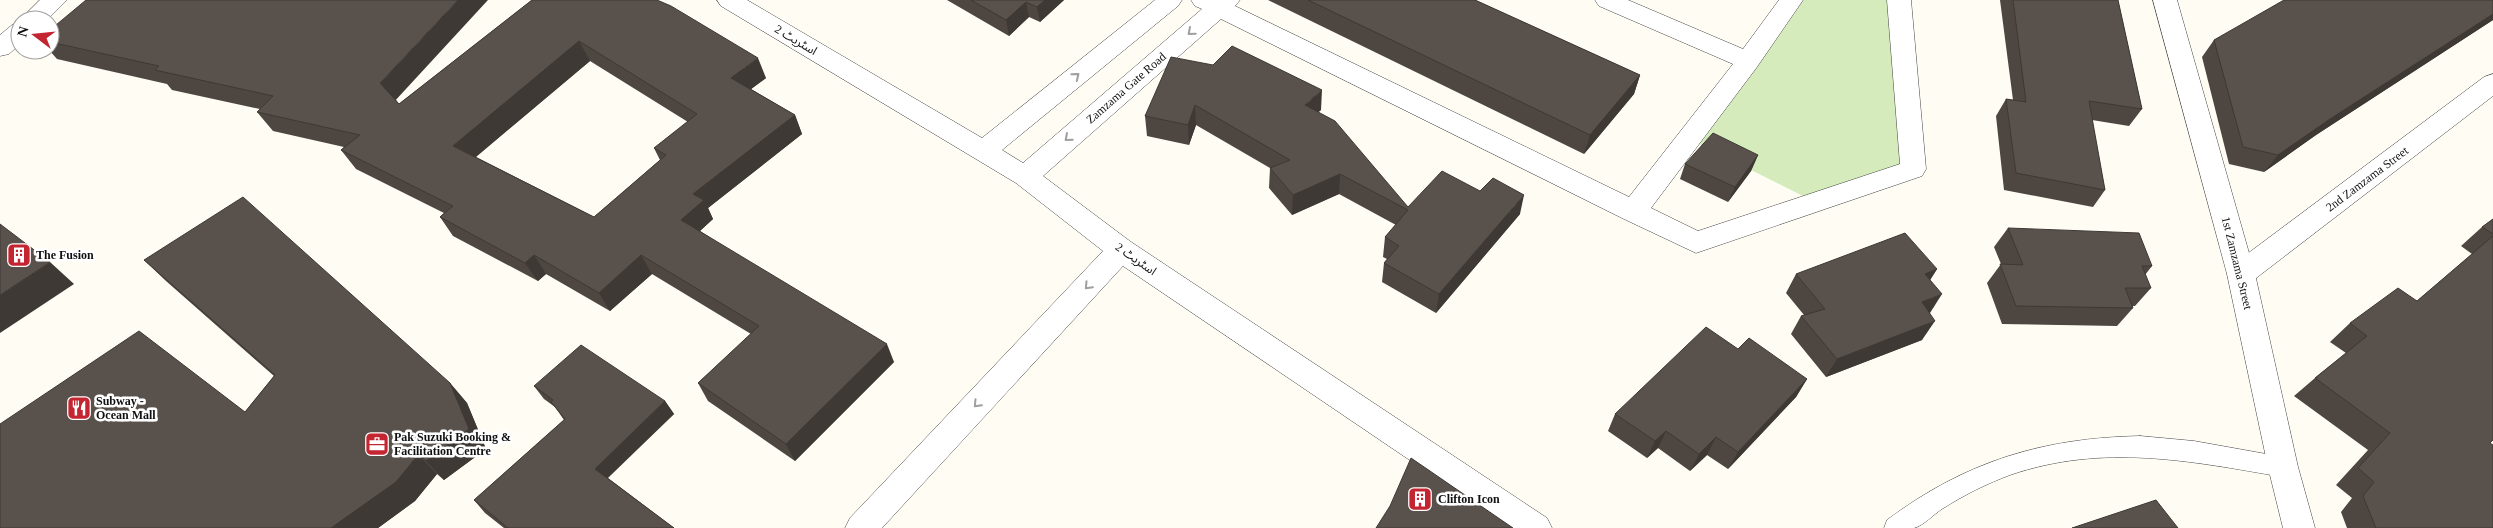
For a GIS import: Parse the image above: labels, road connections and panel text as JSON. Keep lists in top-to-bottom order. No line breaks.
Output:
{"streets":{"street":["اسٹریٹ 2","Zamzama Gate Road","2nd Zamzama Street","1st Zamzama Street"]},"crossings":[["اسٹریٹ 2","Zamzama Gate Road"],["2nd Zamzama Street","1st Zamzama Street"]],"places":{"building":["The Fusion","Clifton Icon"],"restaurant":["Subway - Ocean Mall"],"office":["Pak Suzuki Booking & Facilitation Centre"]},"north":"left"}
